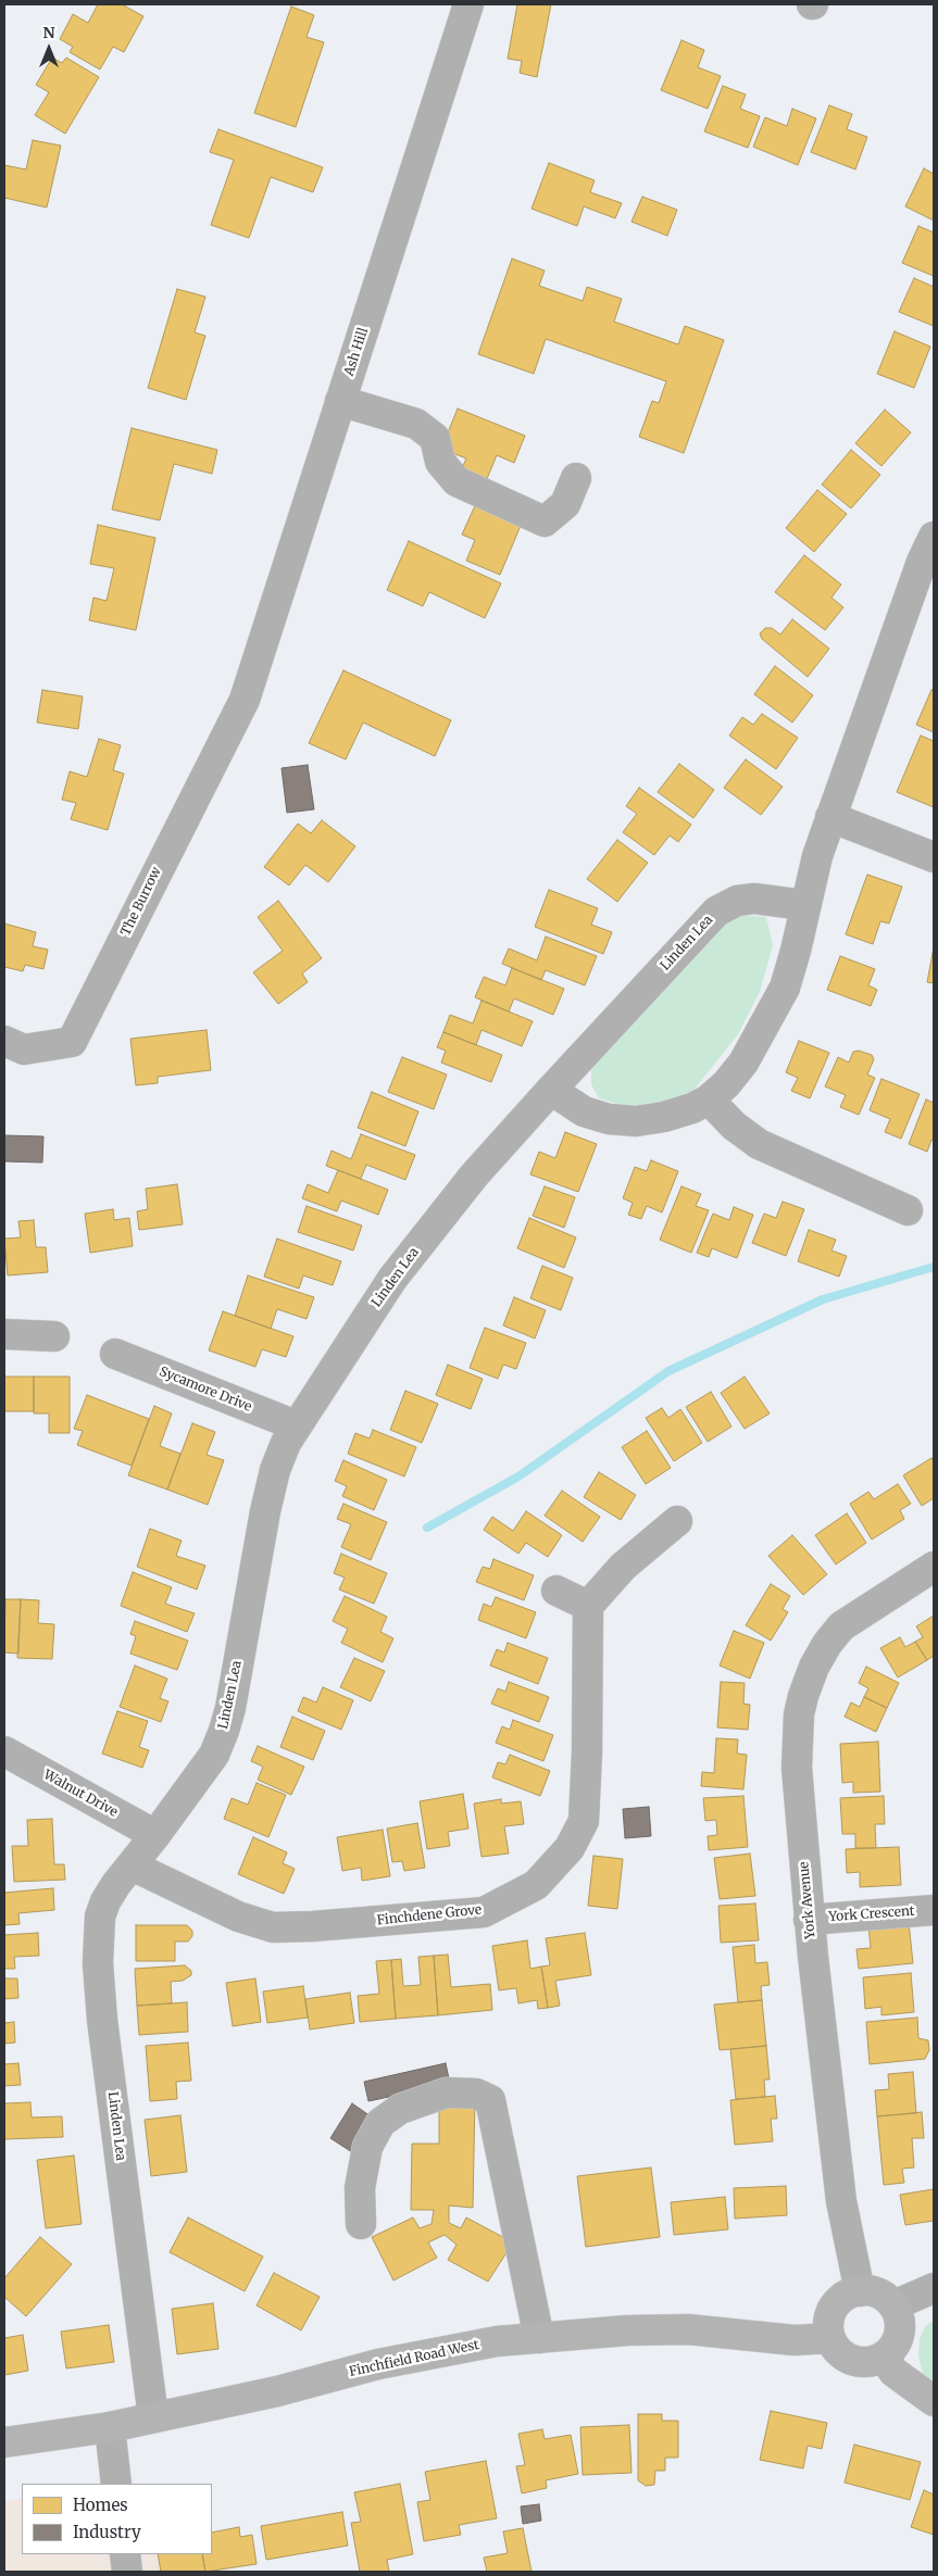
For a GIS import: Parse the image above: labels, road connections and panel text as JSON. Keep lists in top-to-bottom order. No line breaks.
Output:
{"streets":{"main road":["Finchfield Road West"],"street":["Ash Hill","The Burrow","Linden Lea","Sycamore Drive","Walnut Drive","York Avenue","York Crescent","Finchdene Grove"]},"crossings":[["Ash Hill","The Burrow"],["Linden Lea","Sycamore Drive"],["Linden Lea","Walnut Drive"],["Linden Lea","Finchdene Grove"],["Linden Lea","Finchfield Road West"],["York Avenue","York Crescent"],["York Avenue","Finchfield Road West"]],"legend":["Homes","Industry"],"north":"top"}
